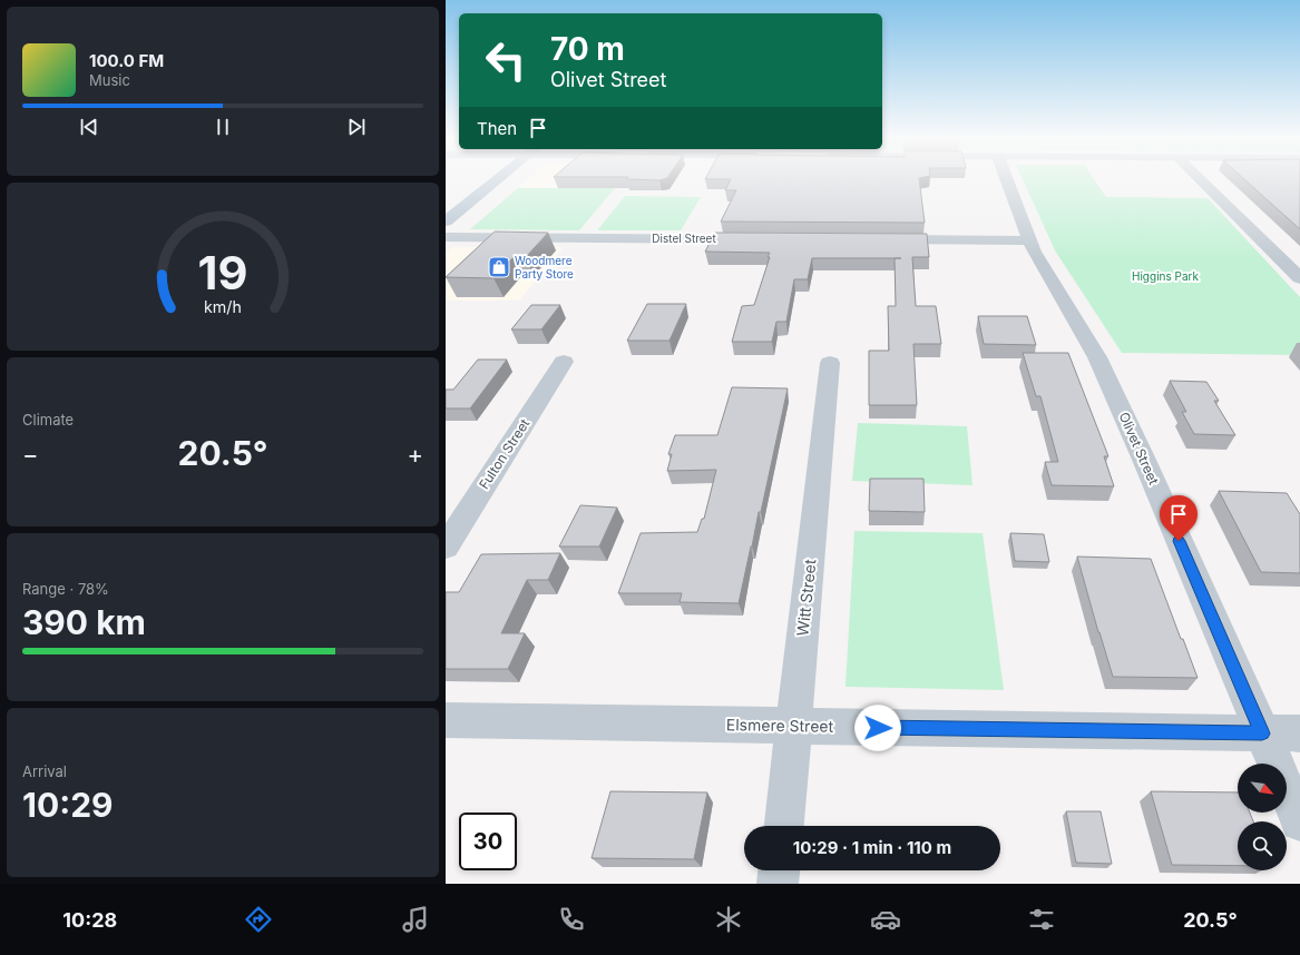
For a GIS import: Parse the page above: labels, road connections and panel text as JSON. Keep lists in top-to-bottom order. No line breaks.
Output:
{"streets":{"street":["Distel Street","Olivet Street","Fulton Street","Witt Street","Elsmere Street"]},"crossings":[["Olivet Street","Elsmere Street"],["Witt Street","Elsmere Street"]],"parks":["Higgins Park"],"places":{"shop":["Woodmere Party Store"]},"north":"bottom right","page":{"turn":["70 m","Olivet Street"],"song":["100.0 FM","Music"],"then":"Then","tile":["Climate",["Range · 78%","390 km"],["Arrival","10:29"]],"heat":["−","20.5°","+"],"limit":"30","trip":"10:29 · 1 min · 110 m","tabs":["10:28","20.5°"],"gauge":["19","km/h"]}}
